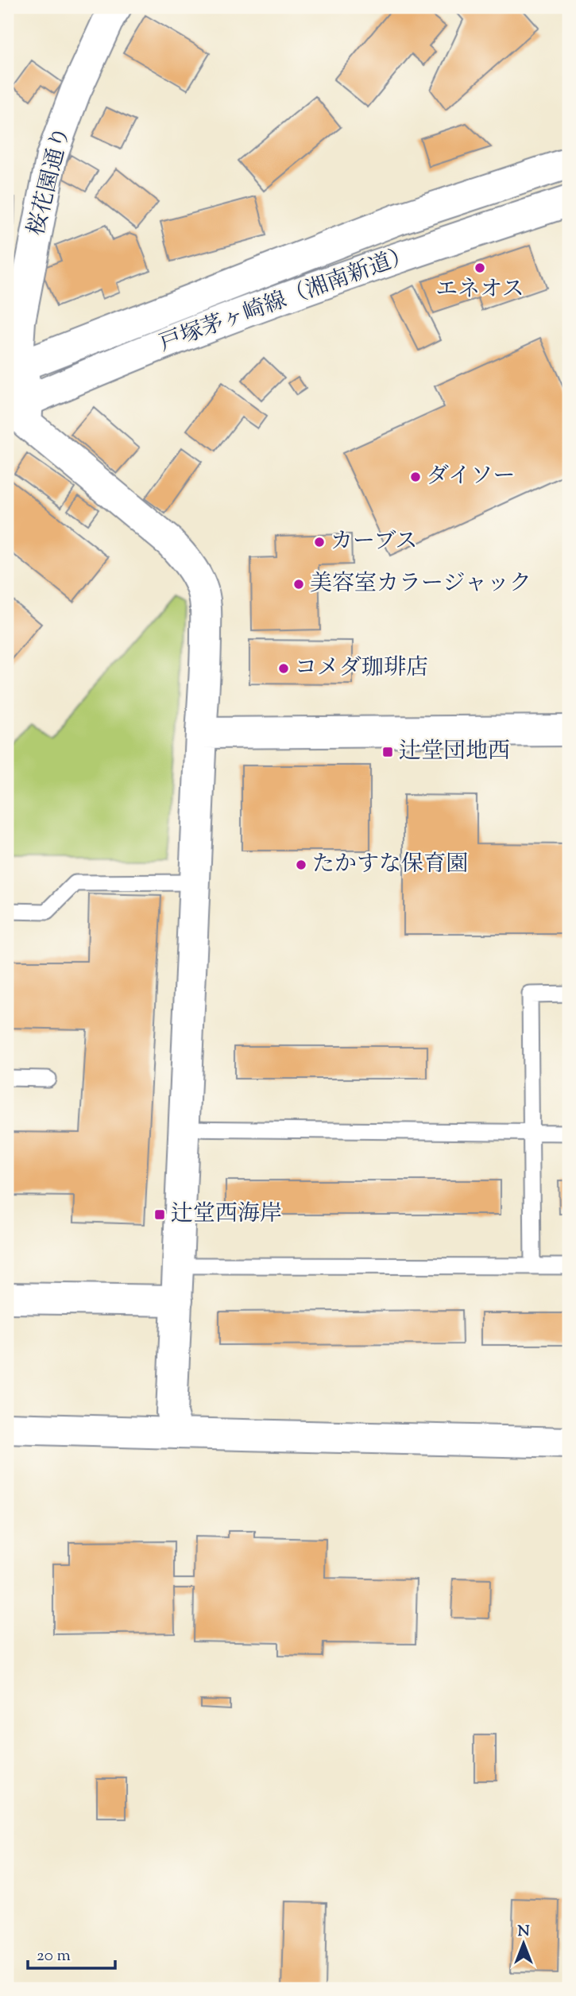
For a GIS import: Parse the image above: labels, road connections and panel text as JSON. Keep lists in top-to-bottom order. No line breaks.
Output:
{"streets":{"street":["桜花園通り","戸塚茅ヶ崎線（湘南新道）"]},"crossings":[["桜花園通り","戸塚茅ヶ崎線（湘南新道）"]],"places":{"other":["エネオス","ダイソー","カーブス","美容室カラージャック","コメダ珈琲店","たかすな保育園"],"transit":["辻堂団地西","辻堂西海岸"]},"scale_bar":"20 m","north":"top"}
